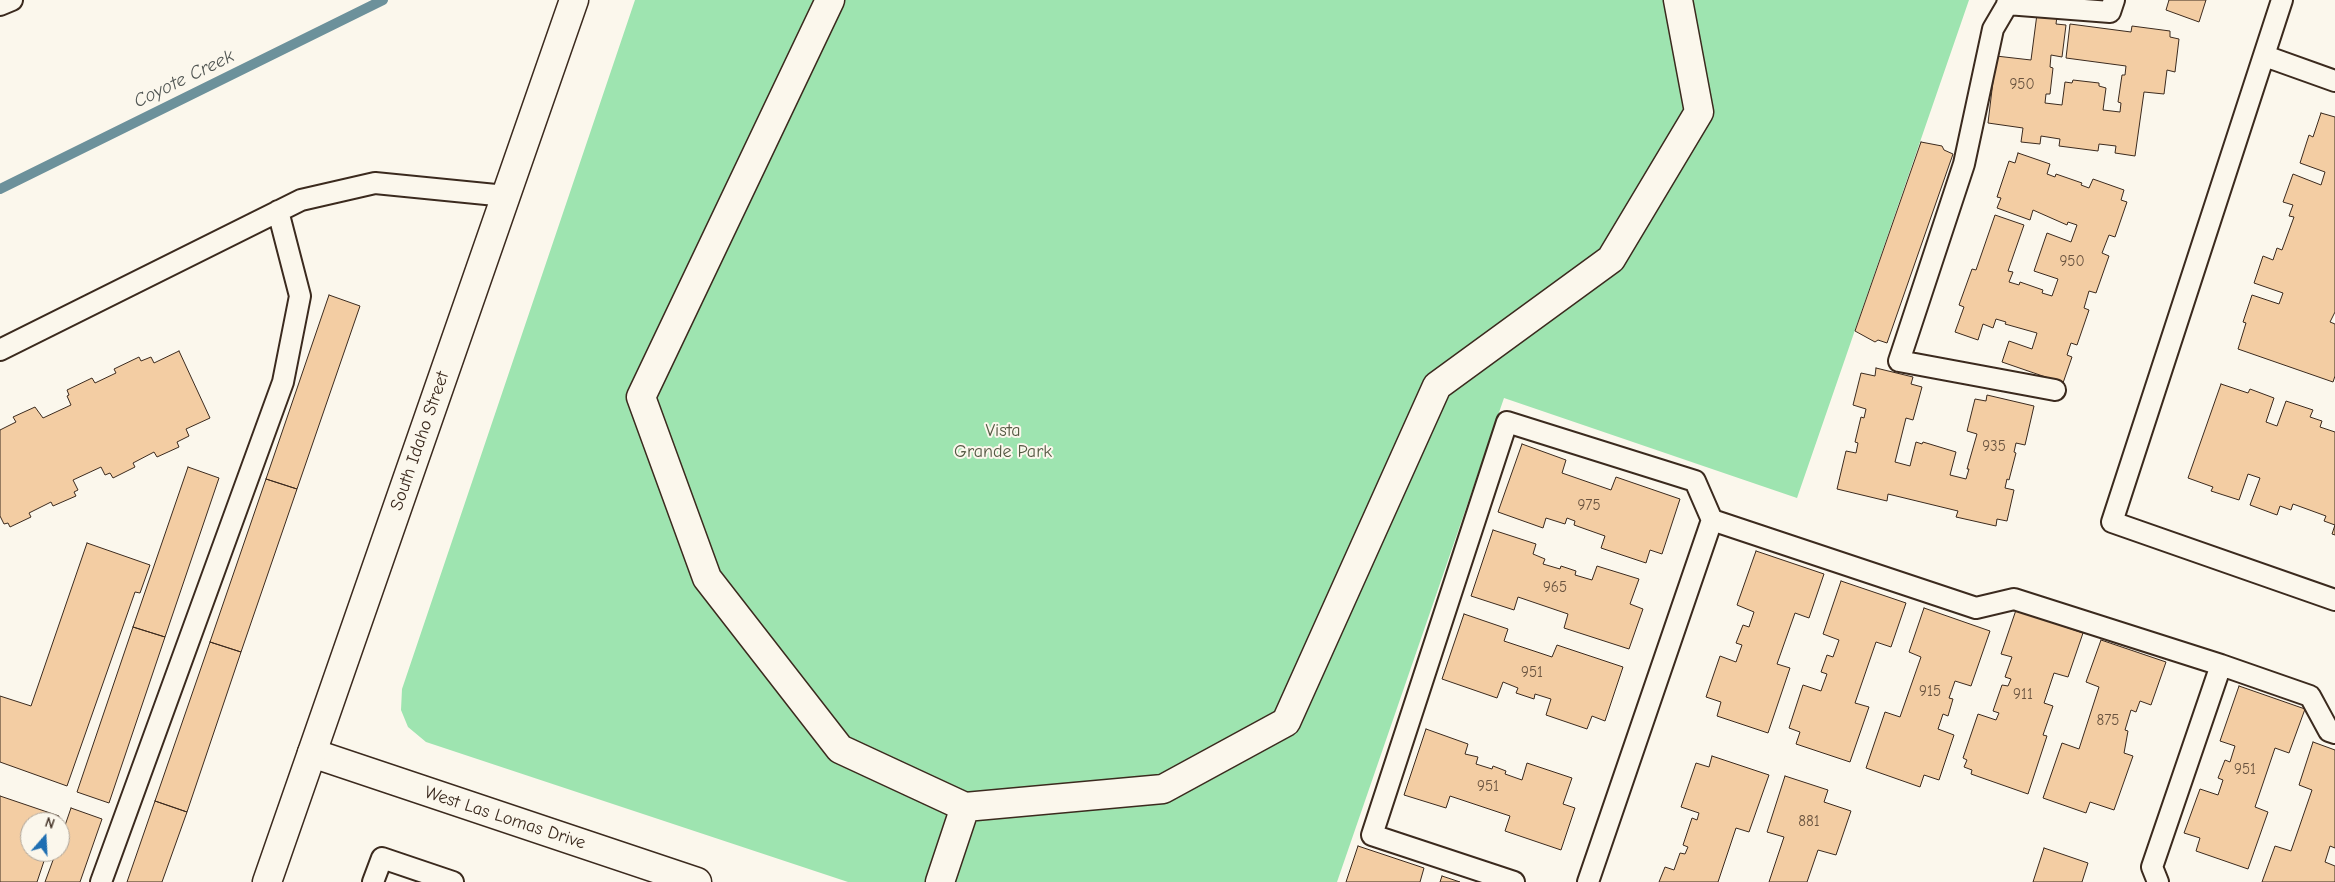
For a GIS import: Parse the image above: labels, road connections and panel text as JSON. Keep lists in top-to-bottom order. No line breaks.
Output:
{"streets":{"street":["South Idaho Street","West Las Lomas Drive"]},"crossings":[["South Idaho Street","West Las Lomas Drive"]],"water":["Coyote Creek"],"parks":["Vista Grande Park"],"house_numbers":["950","950","935","975","965","951","915","911","875","951","951","881"],"north":"top"}
